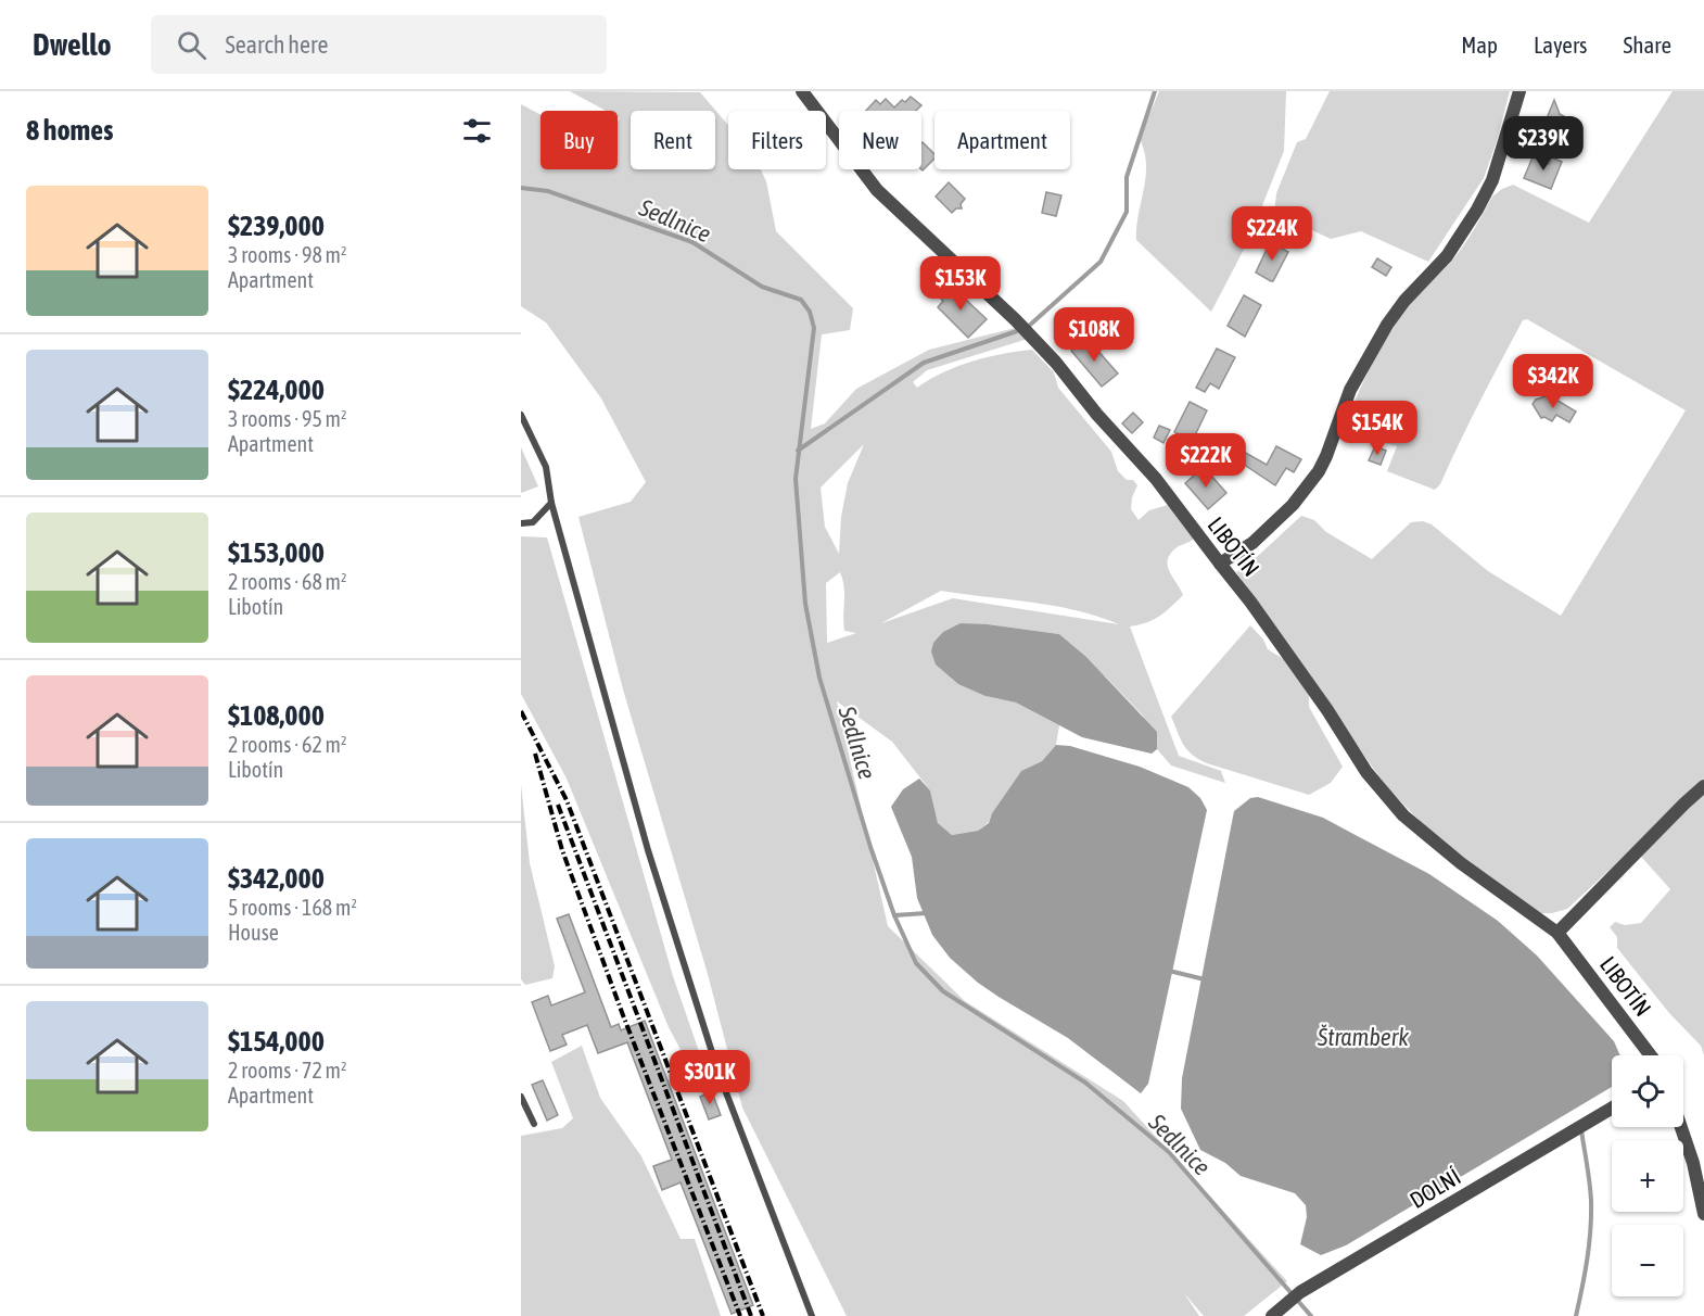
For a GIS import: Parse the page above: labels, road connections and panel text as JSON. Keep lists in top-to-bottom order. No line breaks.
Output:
{"streets":{"street":["LIBOTÍN","DOLNÍ"]},"water":["Sedlnice","Štramberk"],"page":{"header":"Dwello","search":"Search here","nav":["Map","Layers","Share"],"heading":"8 homes","chip":["Buy","Rent","Filters","New","Apartment"],"price":["$239K","$224K","$153K","$108K","$342K","$154K","$222K","$301K"],"list":[{"name":"$239,000","note":"3 rooms · 98 m² · Apartment"},{"name":"$224,000","note":"3 rooms · 95 m² · Apartment"},{"name":"$153,000","note":"2 rooms · 68 m² · Libotín"},{"name":"$108,000","note":"2 rooms · 62 m² · Libotín"},{"name":"$342,000","note":"5 rooms · 168 m² · House"},{"name":"$154,000","note":"2 rooms · 72 m² · Apartment"}],"map_buttons":["+","−"]}}
